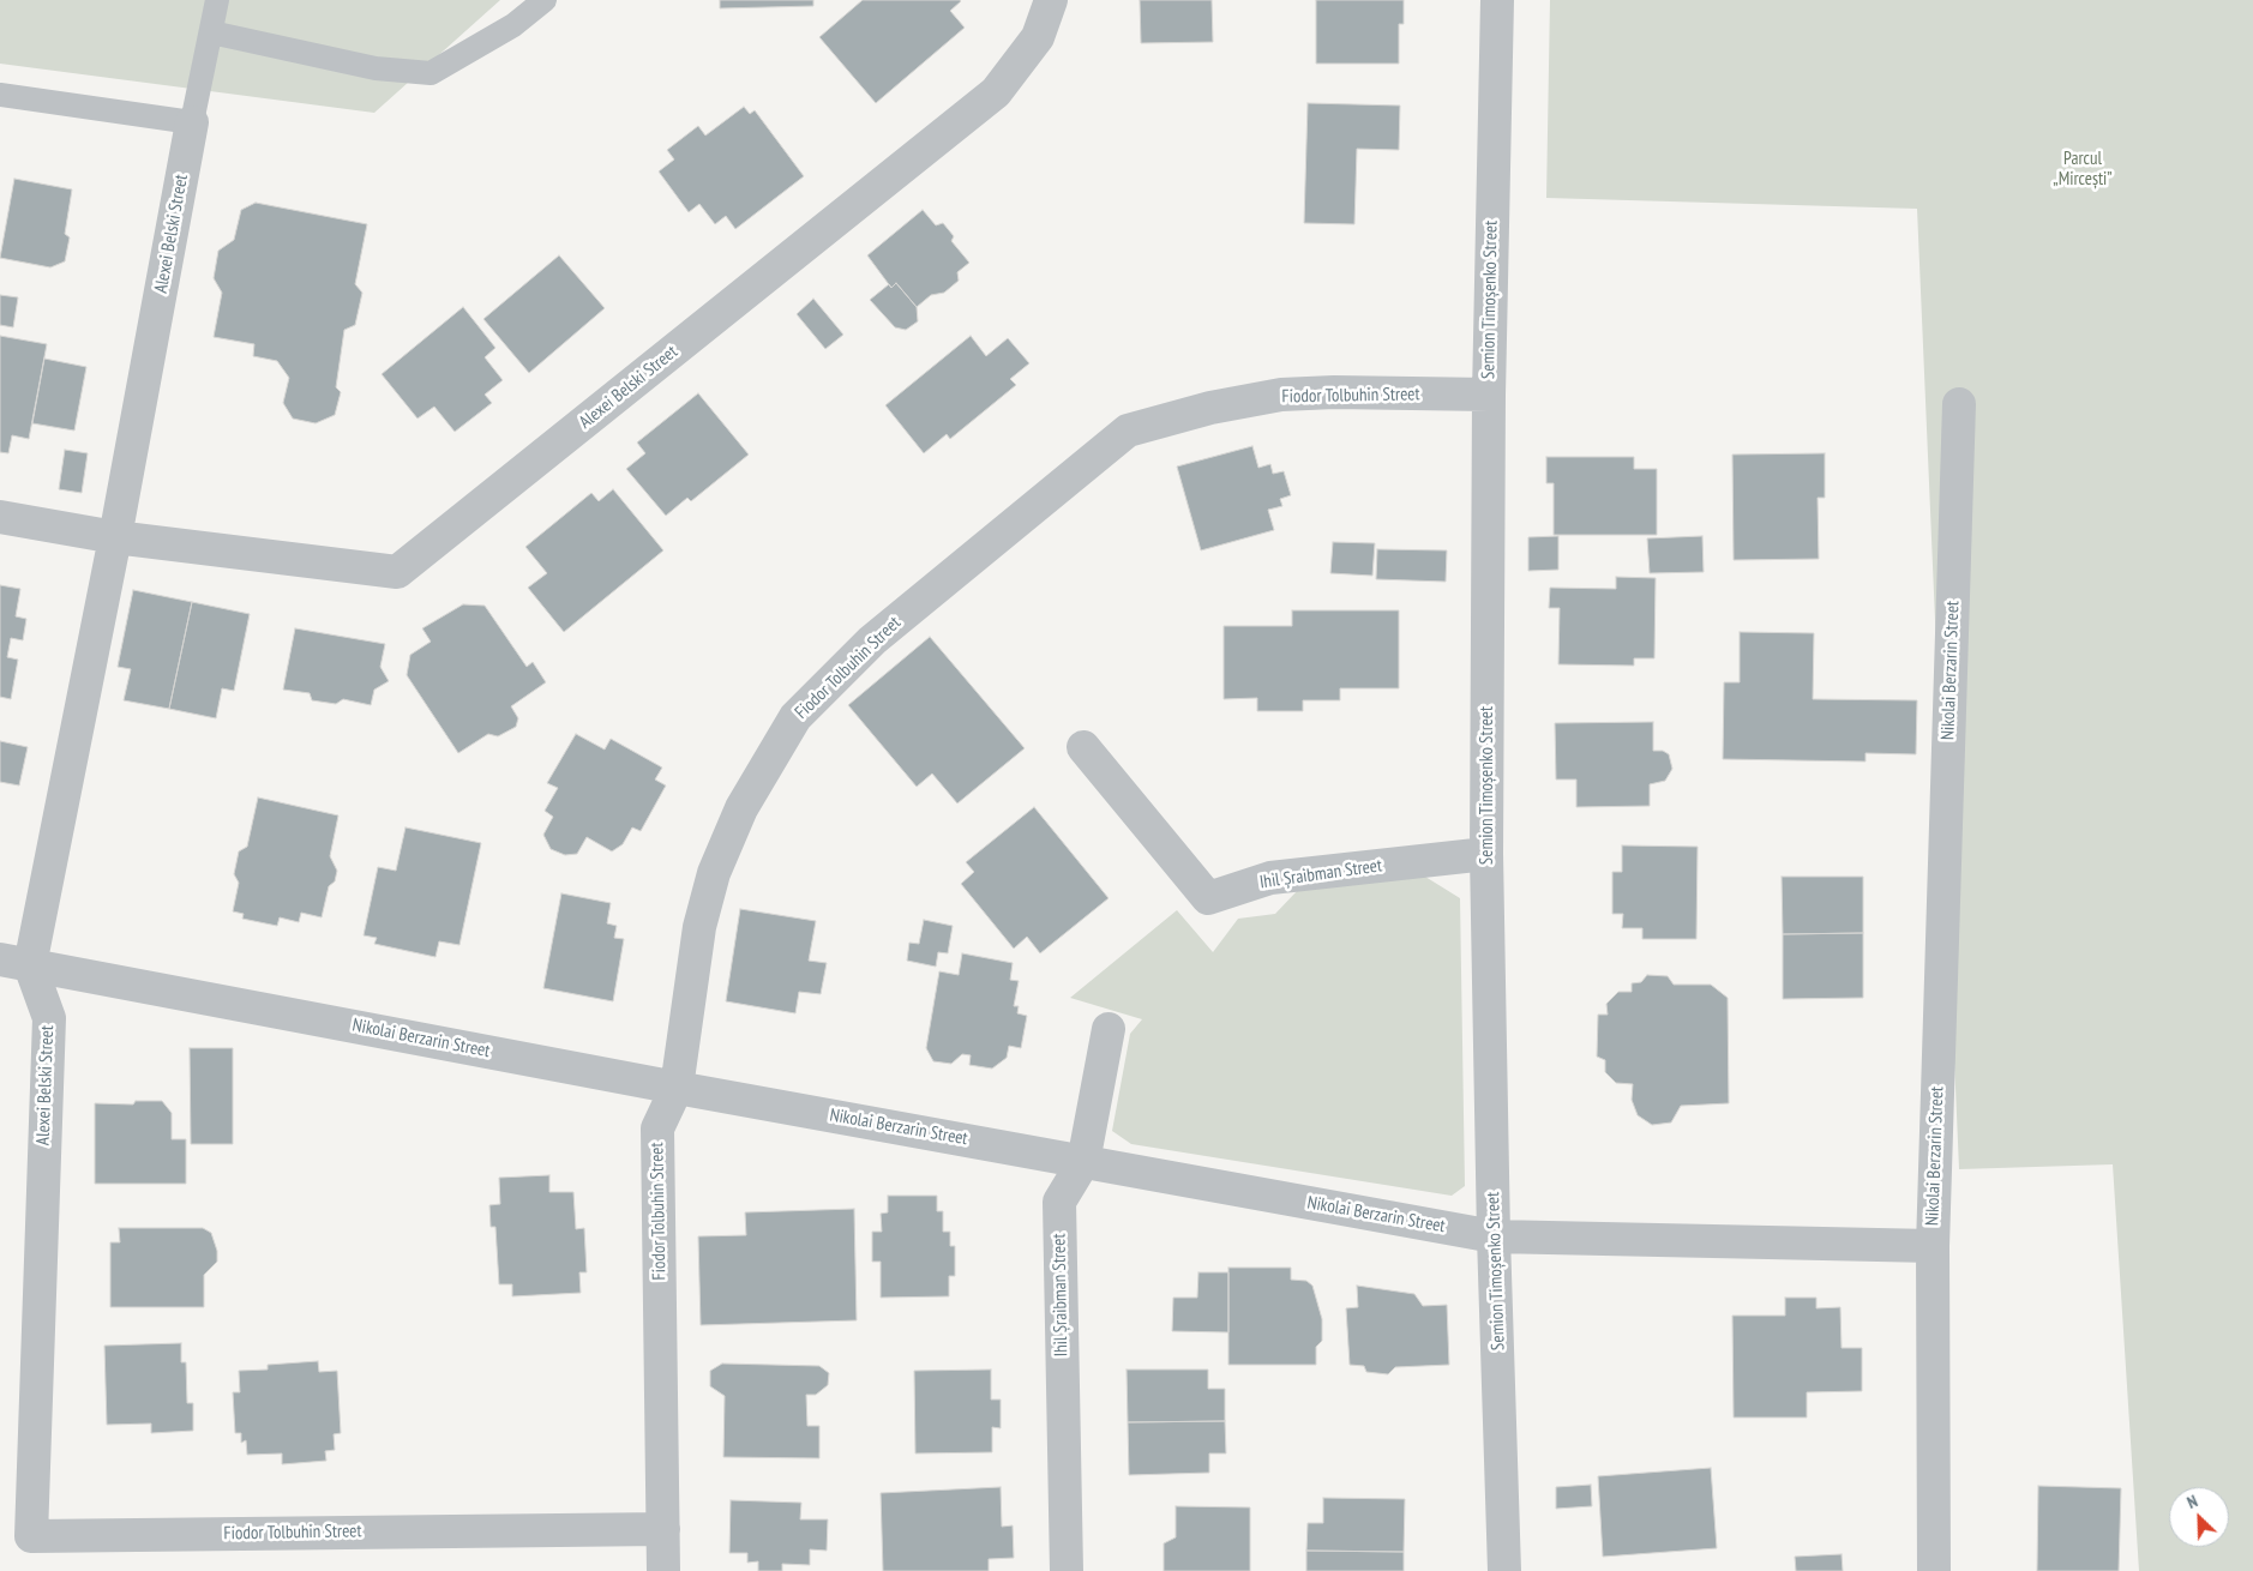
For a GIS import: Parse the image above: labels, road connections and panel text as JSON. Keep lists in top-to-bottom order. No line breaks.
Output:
{"streets":{"street":["Alexei Belski Street","Semion Timoșenko Street","Fiodor Tolbuhin Street","Nikolai Berzarin Street","Ihil Șraibman Street"]},"crossings":[["Alexei Belski Street","Fiodor Tolbuhin Street"],["Alexei Belski Street","Nikolai Berzarin Street"],["Semion Timoșenko Street","Fiodor Tolbuhin Street"],["Semion Timoșenko Street","Nikolai Berzarin Street"],["Semion Timoșenko Street","Ihil Șraibman Street"],["Fiodor Tolbuhin Street","Nikolai Berzarin Street"],["Nikolai Berzarin Street","Ihil Șraibman Street"]],"parks":["Parcul „Mircești”"],"north":"top left"}
